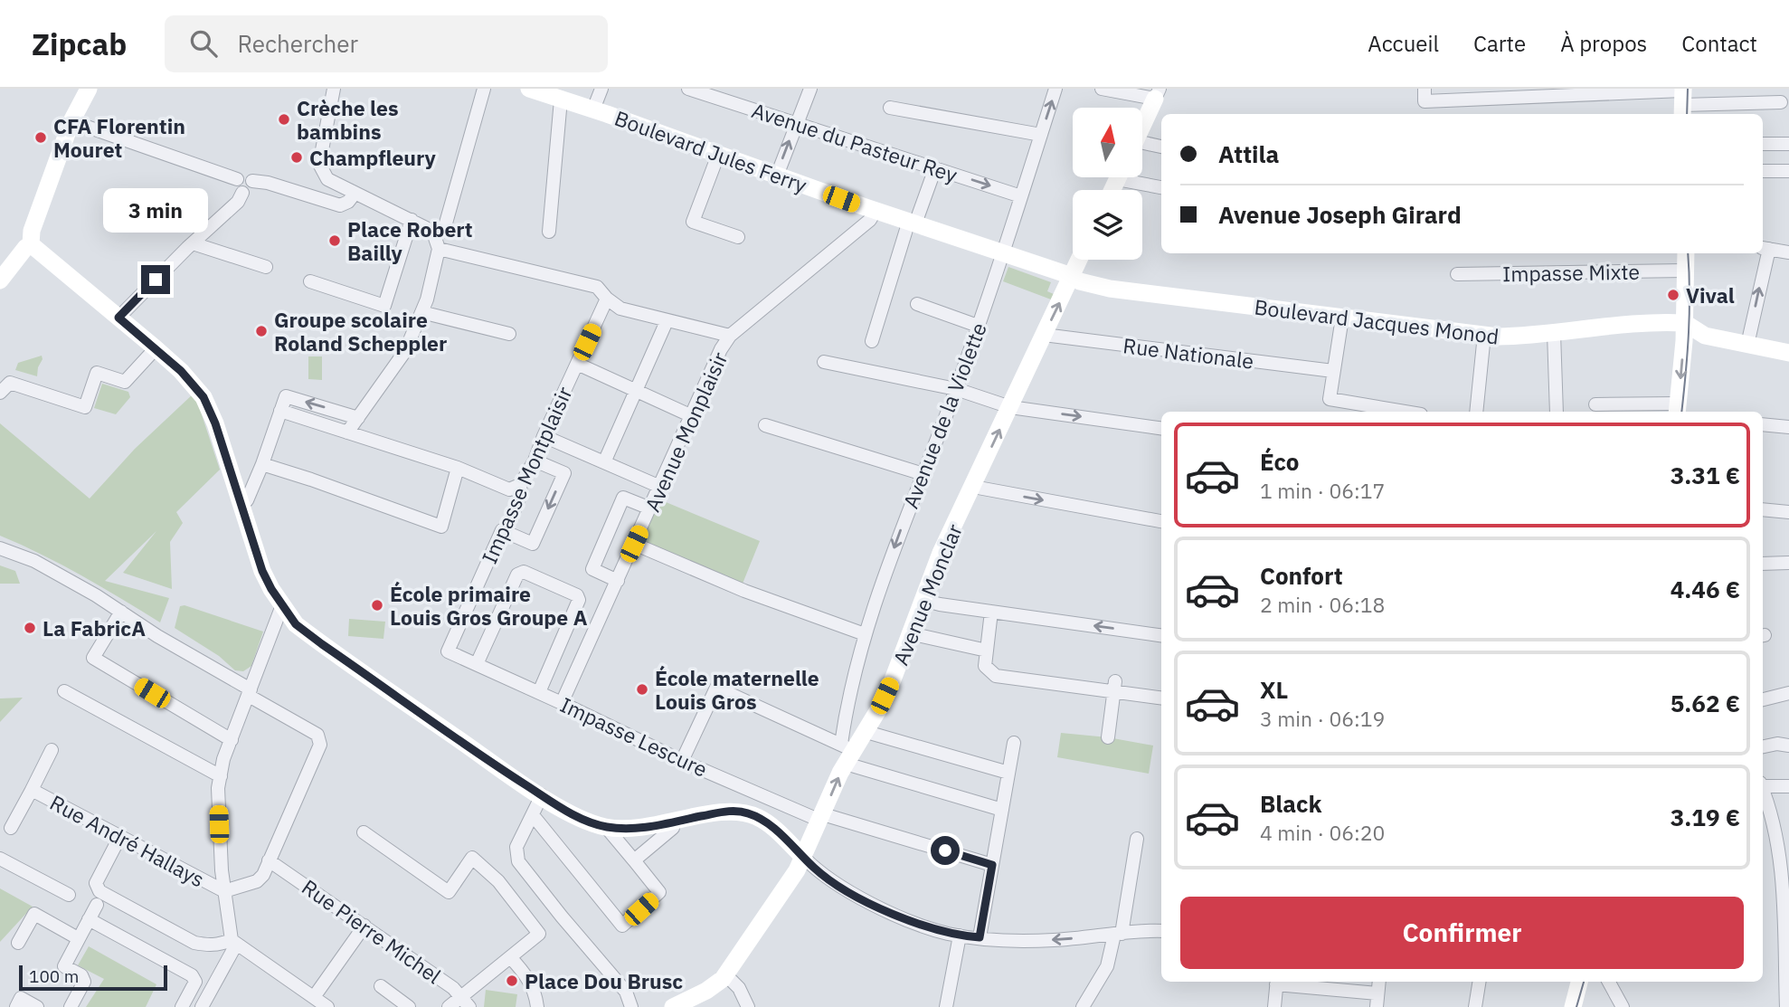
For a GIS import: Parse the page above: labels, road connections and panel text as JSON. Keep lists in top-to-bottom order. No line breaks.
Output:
{"streets":{"street":["Avenue du Pasteur Rey","Boulevard Jules Ferry","Impasse Mixte","Boulevard Jacques Monod","Rue Nationale","Avenue de la Violette","Avenue Monplaisir","Impasse Montplaisir","Avenue Monclar","Impasse Lescure","Rue André Hallays","Rue Pierre Michel"]},"crossings":[["Avenue du Pasteur Rey","Avenue de la Violette"],["Boulevard Jules Ferry","Boulevard Jacques Monod"],["Boulevard Jules Ferry","Avenue de la Violette"],["Boulevard Jules Ferry","Avenue Monplaisir"],["Boulevard Jules Ferry","Avenue Monclar"],["Boulevard Jacques Monod","Avenue Monclar"],["Rue Nationale","Avenue Monclar"],["Avenue de la Violette","Avenue Monclar"],["Avenue Monplaisir","Impasse Lescure"],["Impasse Montplaisir","Impasse Lescure"],["Avenue Monclar","Impasse Lescure"]],"places":["Crèche les bambins","CFA Florentin Mouret","Champfleury","Place Robert Bailly","Vival","Groupe scolaire Roland Scheppler","École primaire Louis Gros Groupe A","La FabricA","École maternelle Louis Gros","Place Dou Brusc"],"scale_bar":"100 m","north":"top","page":{"header":"Zipcab","search":"Rechercher","nav":["Accueil","Carte","À propos","Contact"],"banner":["Attila","Avenue Joseph Girard"],"bubble":"3 min","list":[{"name":"Éco","note":"1 min · 06:17","value":"3.31 €"},{"name":"Confort","note":"2 min · 06:18","value":"4.46 €"},{"name":"XL","note":"3 min · 06:19","value":"5.62 €"},{"name":"Black","note":"4 min · 06:20","value":"3.19 €"}],"buttons":"Confirmer","scale":"100 m"}}
